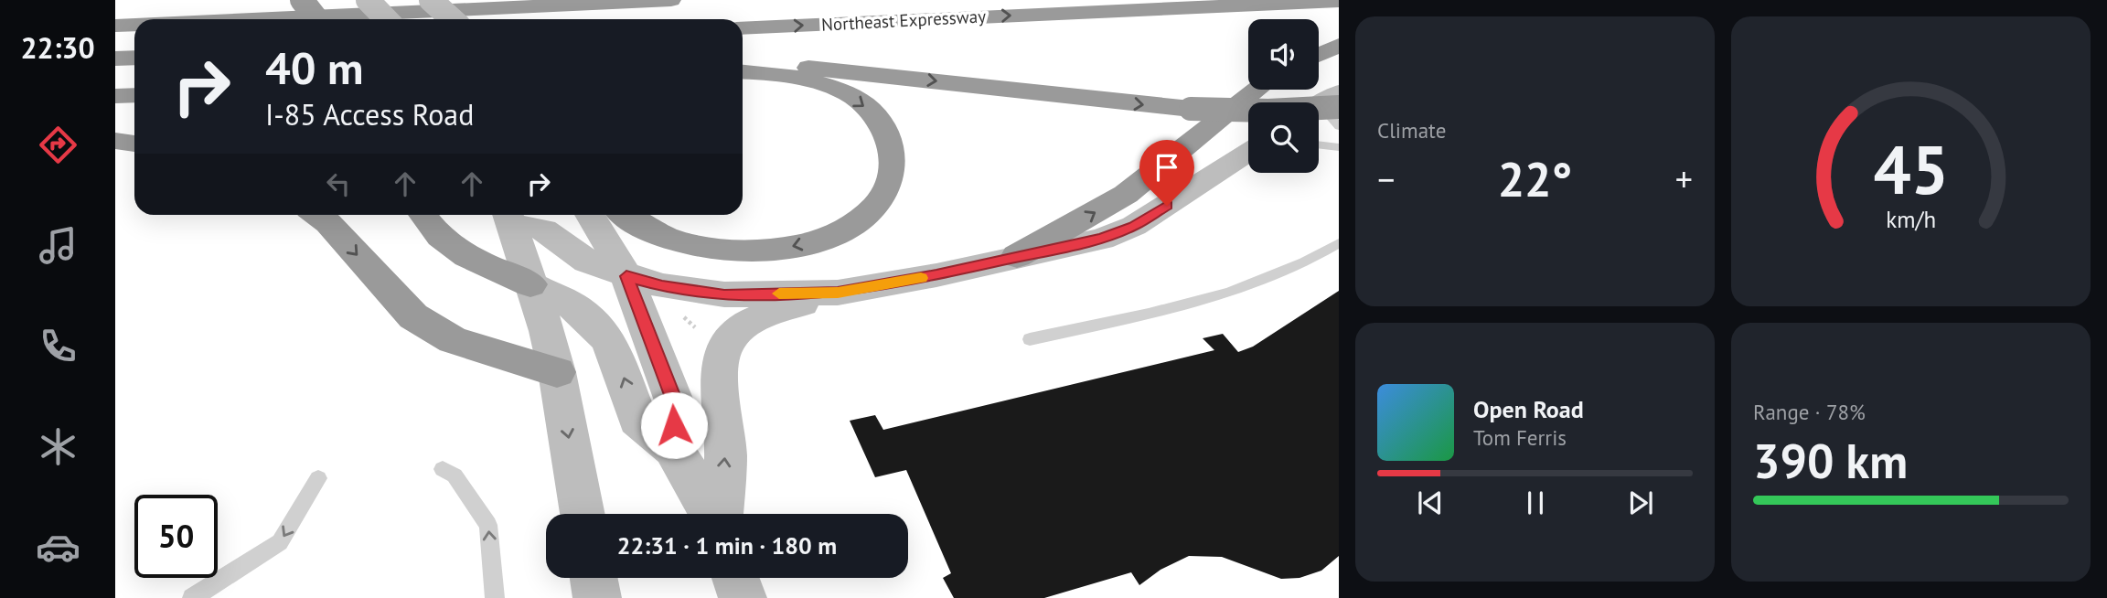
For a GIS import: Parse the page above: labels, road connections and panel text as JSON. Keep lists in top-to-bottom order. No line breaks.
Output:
{"streets":{"highway":["Northeast Expressway"]},"page":{"tabs":"22:30","tile":["Climate",["Range · 78%","390 km"]],"turn":["40 m","I-85 Access Road"],"heat":["−","22°","+"],"song":["Open Road","Tom Ferris"],"limit":"50","trip":"22:31 · 1 min · 180 m","gauge":["45","km/h"]}}
